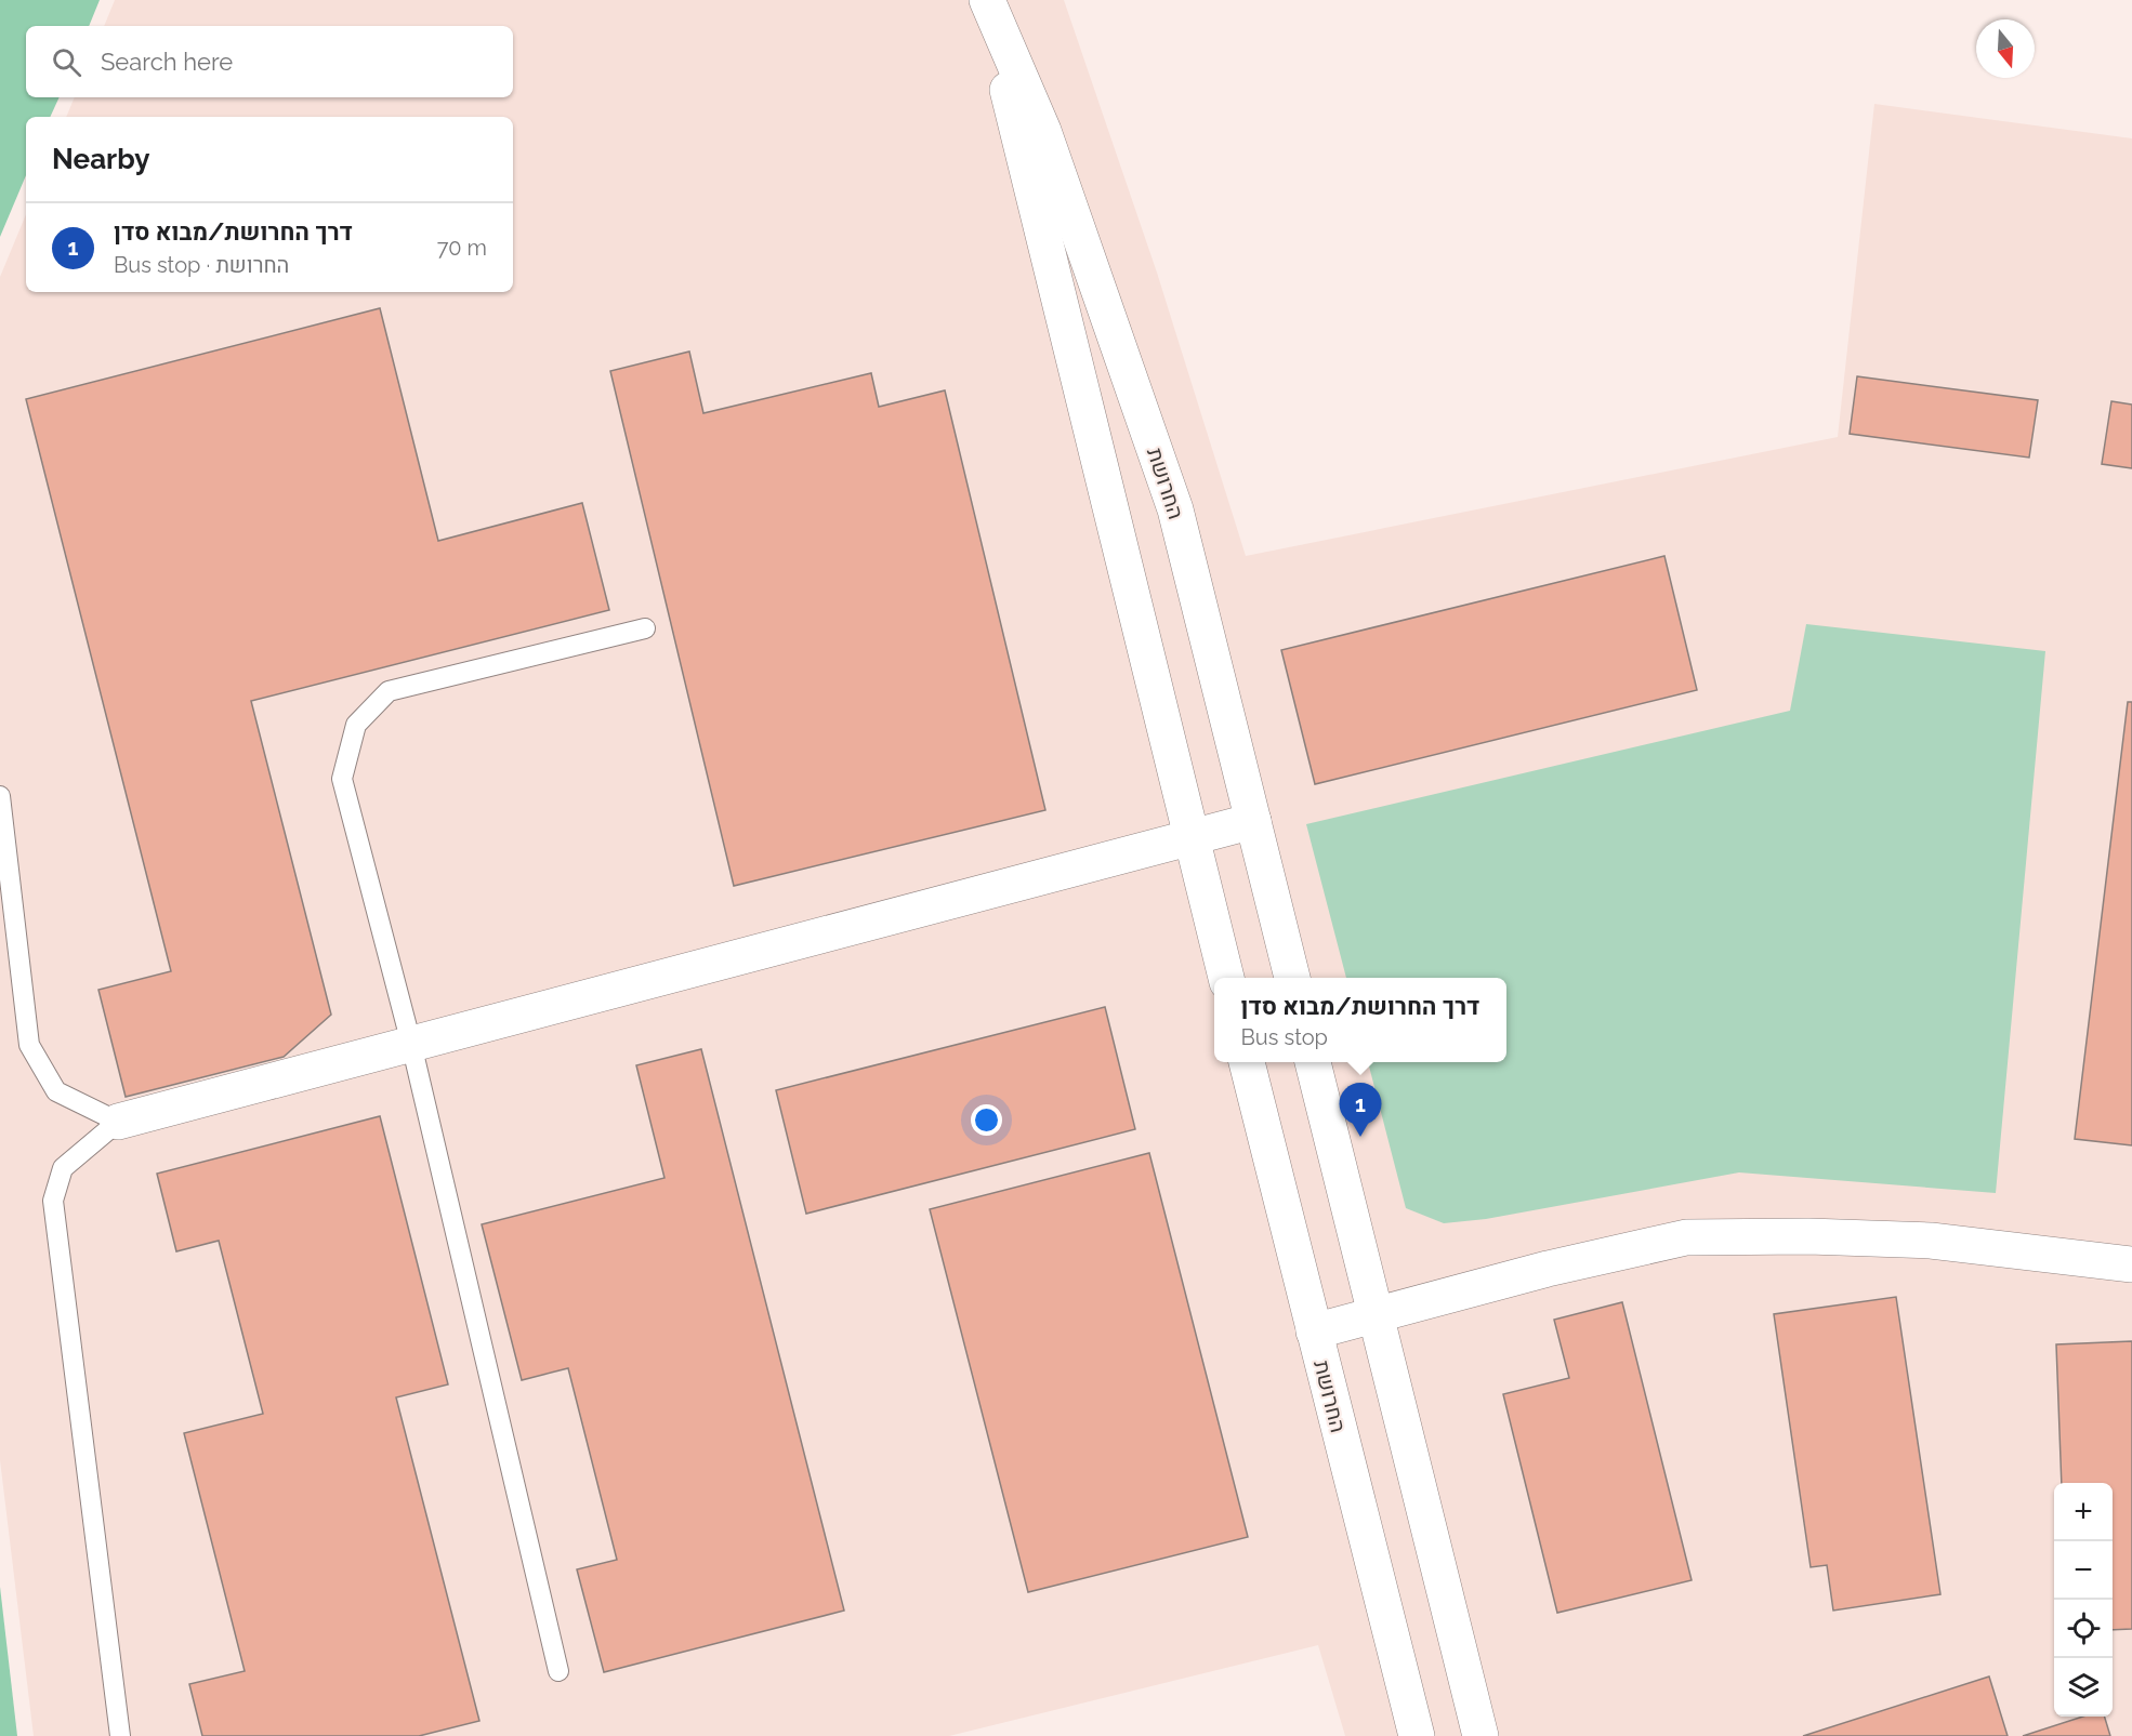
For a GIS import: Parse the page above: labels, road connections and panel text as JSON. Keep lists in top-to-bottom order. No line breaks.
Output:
{"streets":{"street":["החרושת"]},"north":"bottom","page":{"search":"Search here","heading":"Nearby","list":[{"mark":"1","name":"דרך החרושת/מבוא סדן","note":"Bus stop · החרושת","value":"70 m"}],"popup":["דרך החרושת/מבוא סדן","Bus stop"],"pins":"1","map_buttons":["+","−"]}}
